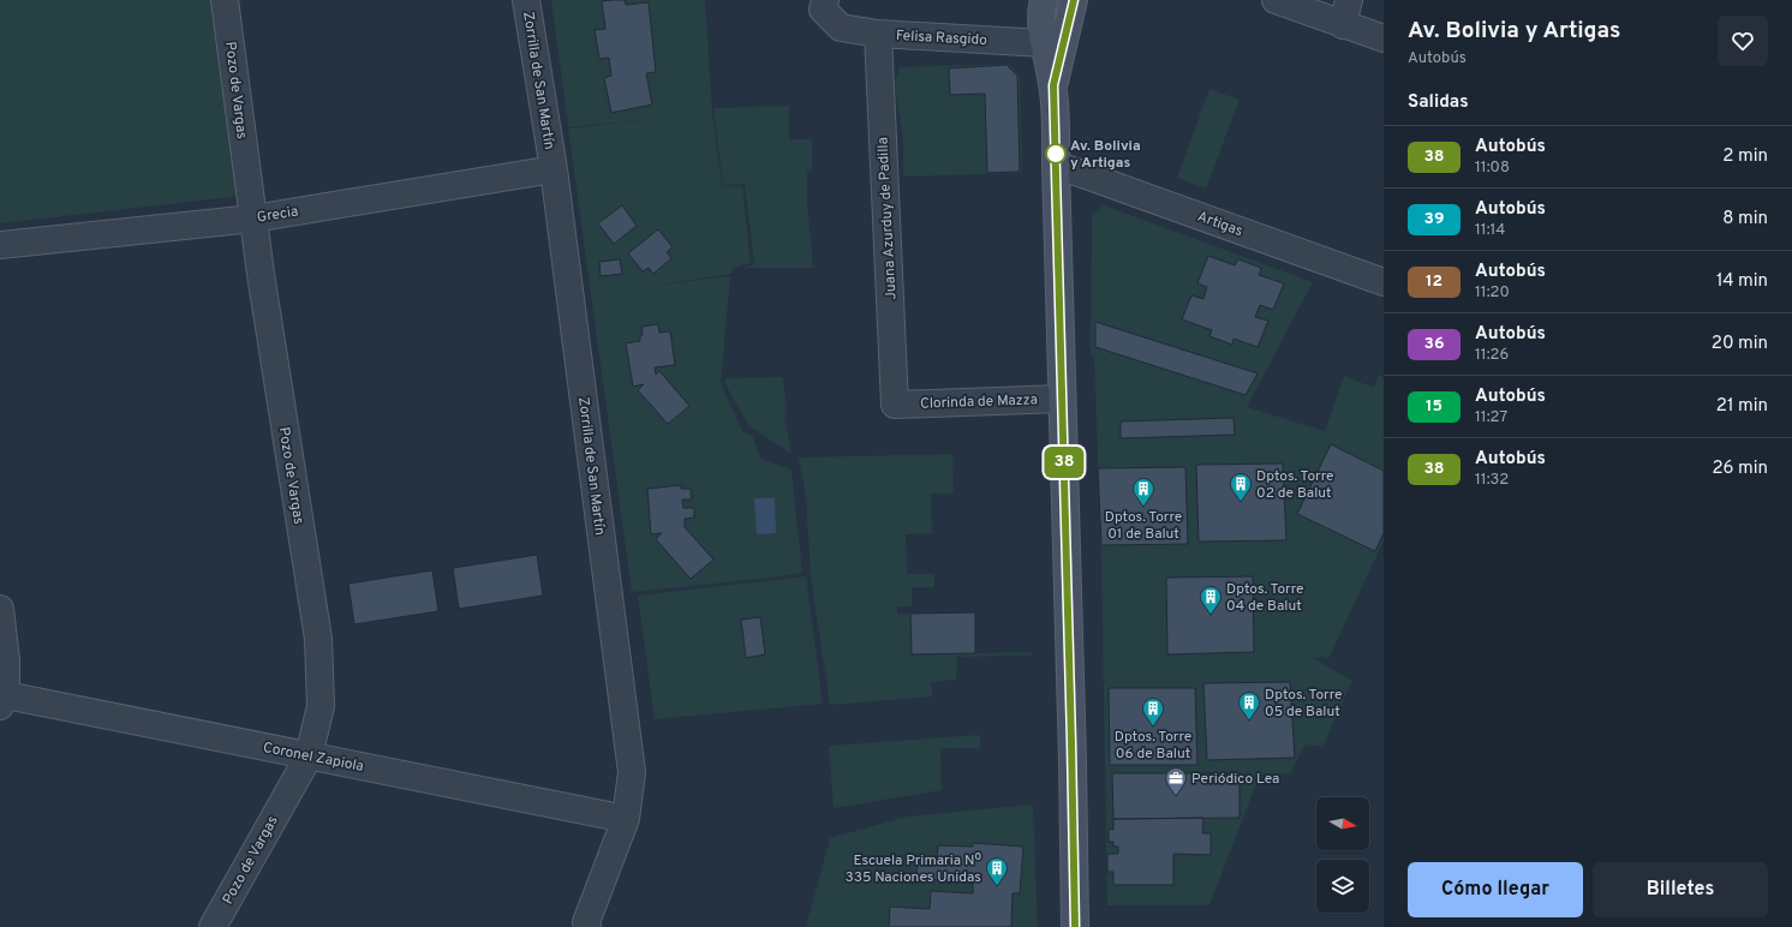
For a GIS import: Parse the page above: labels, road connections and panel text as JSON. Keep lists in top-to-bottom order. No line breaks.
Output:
{"streets":{"street":["Felisa Rasgido","Zorrilla de San Martín","Pozo de Vargas","Grecia","Juana Azurduy de Padilla","Artigas","Clorinda de Mazza","Coronel Zapiola"]},"crossings":[["Felisa Rasgido","Juana Azurduy de Padilla"],["Zorrilla de San Martín","Grecia"],["Zorrilla de San Martín","Coronel Zapiola"],["Pozo de Vargas","Grecia"],["Pozo de Vargas","Coronel Zapiola"],["Juana Azurduy de Padilla","Clorinda de Mazza"]],"places":{"other":["Av. Bolivia y Artigas"],"building":["Dptos. Torre 02 de Balut","Dptos. Torre 01 de Balut","Dptos. Torre 04 de Balut","Dptos. Torre 05 de Balut","Dptos. Torre 06 de Balut","Escuela Primaria Nº 335 Naciones Unidas"],"office":["Periódico Lea"]},"lines":["bus line 38"],"north":"right","page":{"on_map":"38","heading":[["Av. Bolivia y Artigas","Autobús"],"Salidas"],"list":[{"mark":"38","name":"Autobús","note":"11:08","value":"2 min"},{"mark":"39","name":"Autobús","note":"11:14","value":"8 min"},{"mark":"12","name":"Autobús","note":"11:20","value":"14 min"},{"mark":"36","name":"Autobús","note":"11:26","value":"20 min"},{"mark":"15","name":"Autobús","note":"11:27","value":"21 min"},{"mark":"38","name":"Autobús","note":"11:32","value":"26 min"}],"buttons":["Cómo llegar","Billetes"]}}
